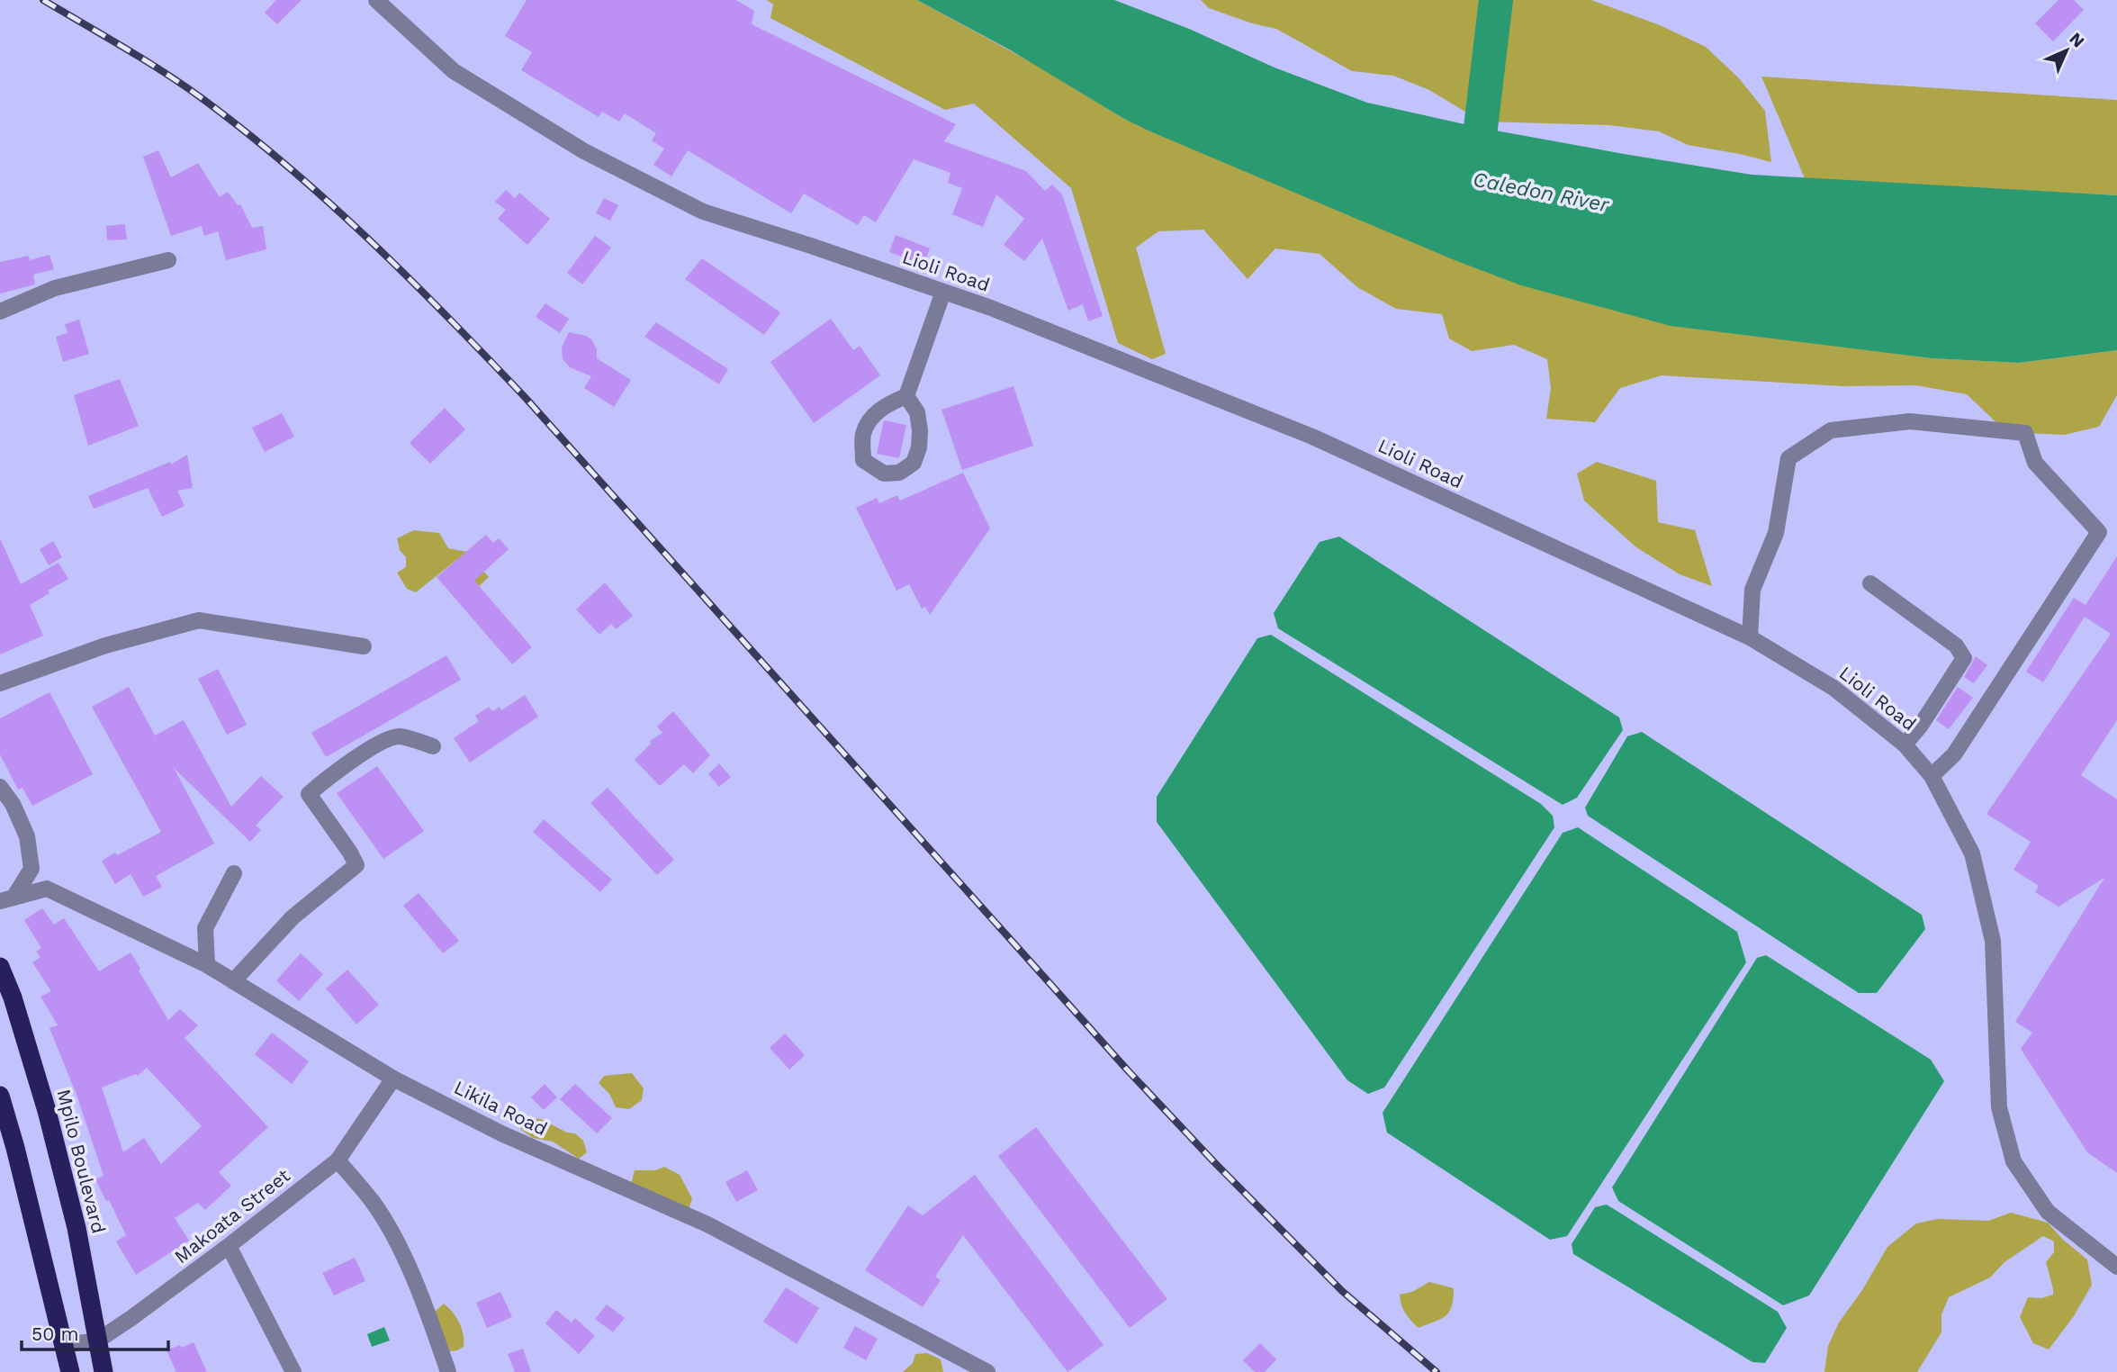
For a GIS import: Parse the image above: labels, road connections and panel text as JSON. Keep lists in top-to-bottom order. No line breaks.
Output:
{"streets":{"highway":["Mpilo Boulevard"],"street":["Lioli Road","Likila Road","Makoata Street"]},"crossings":[["Likila Road","Makoata Street"],["Mpilo Boulevard","Makoata Street"]],"water":["Caledon River"],"scale_bar":"50 m","north":"top right"}
